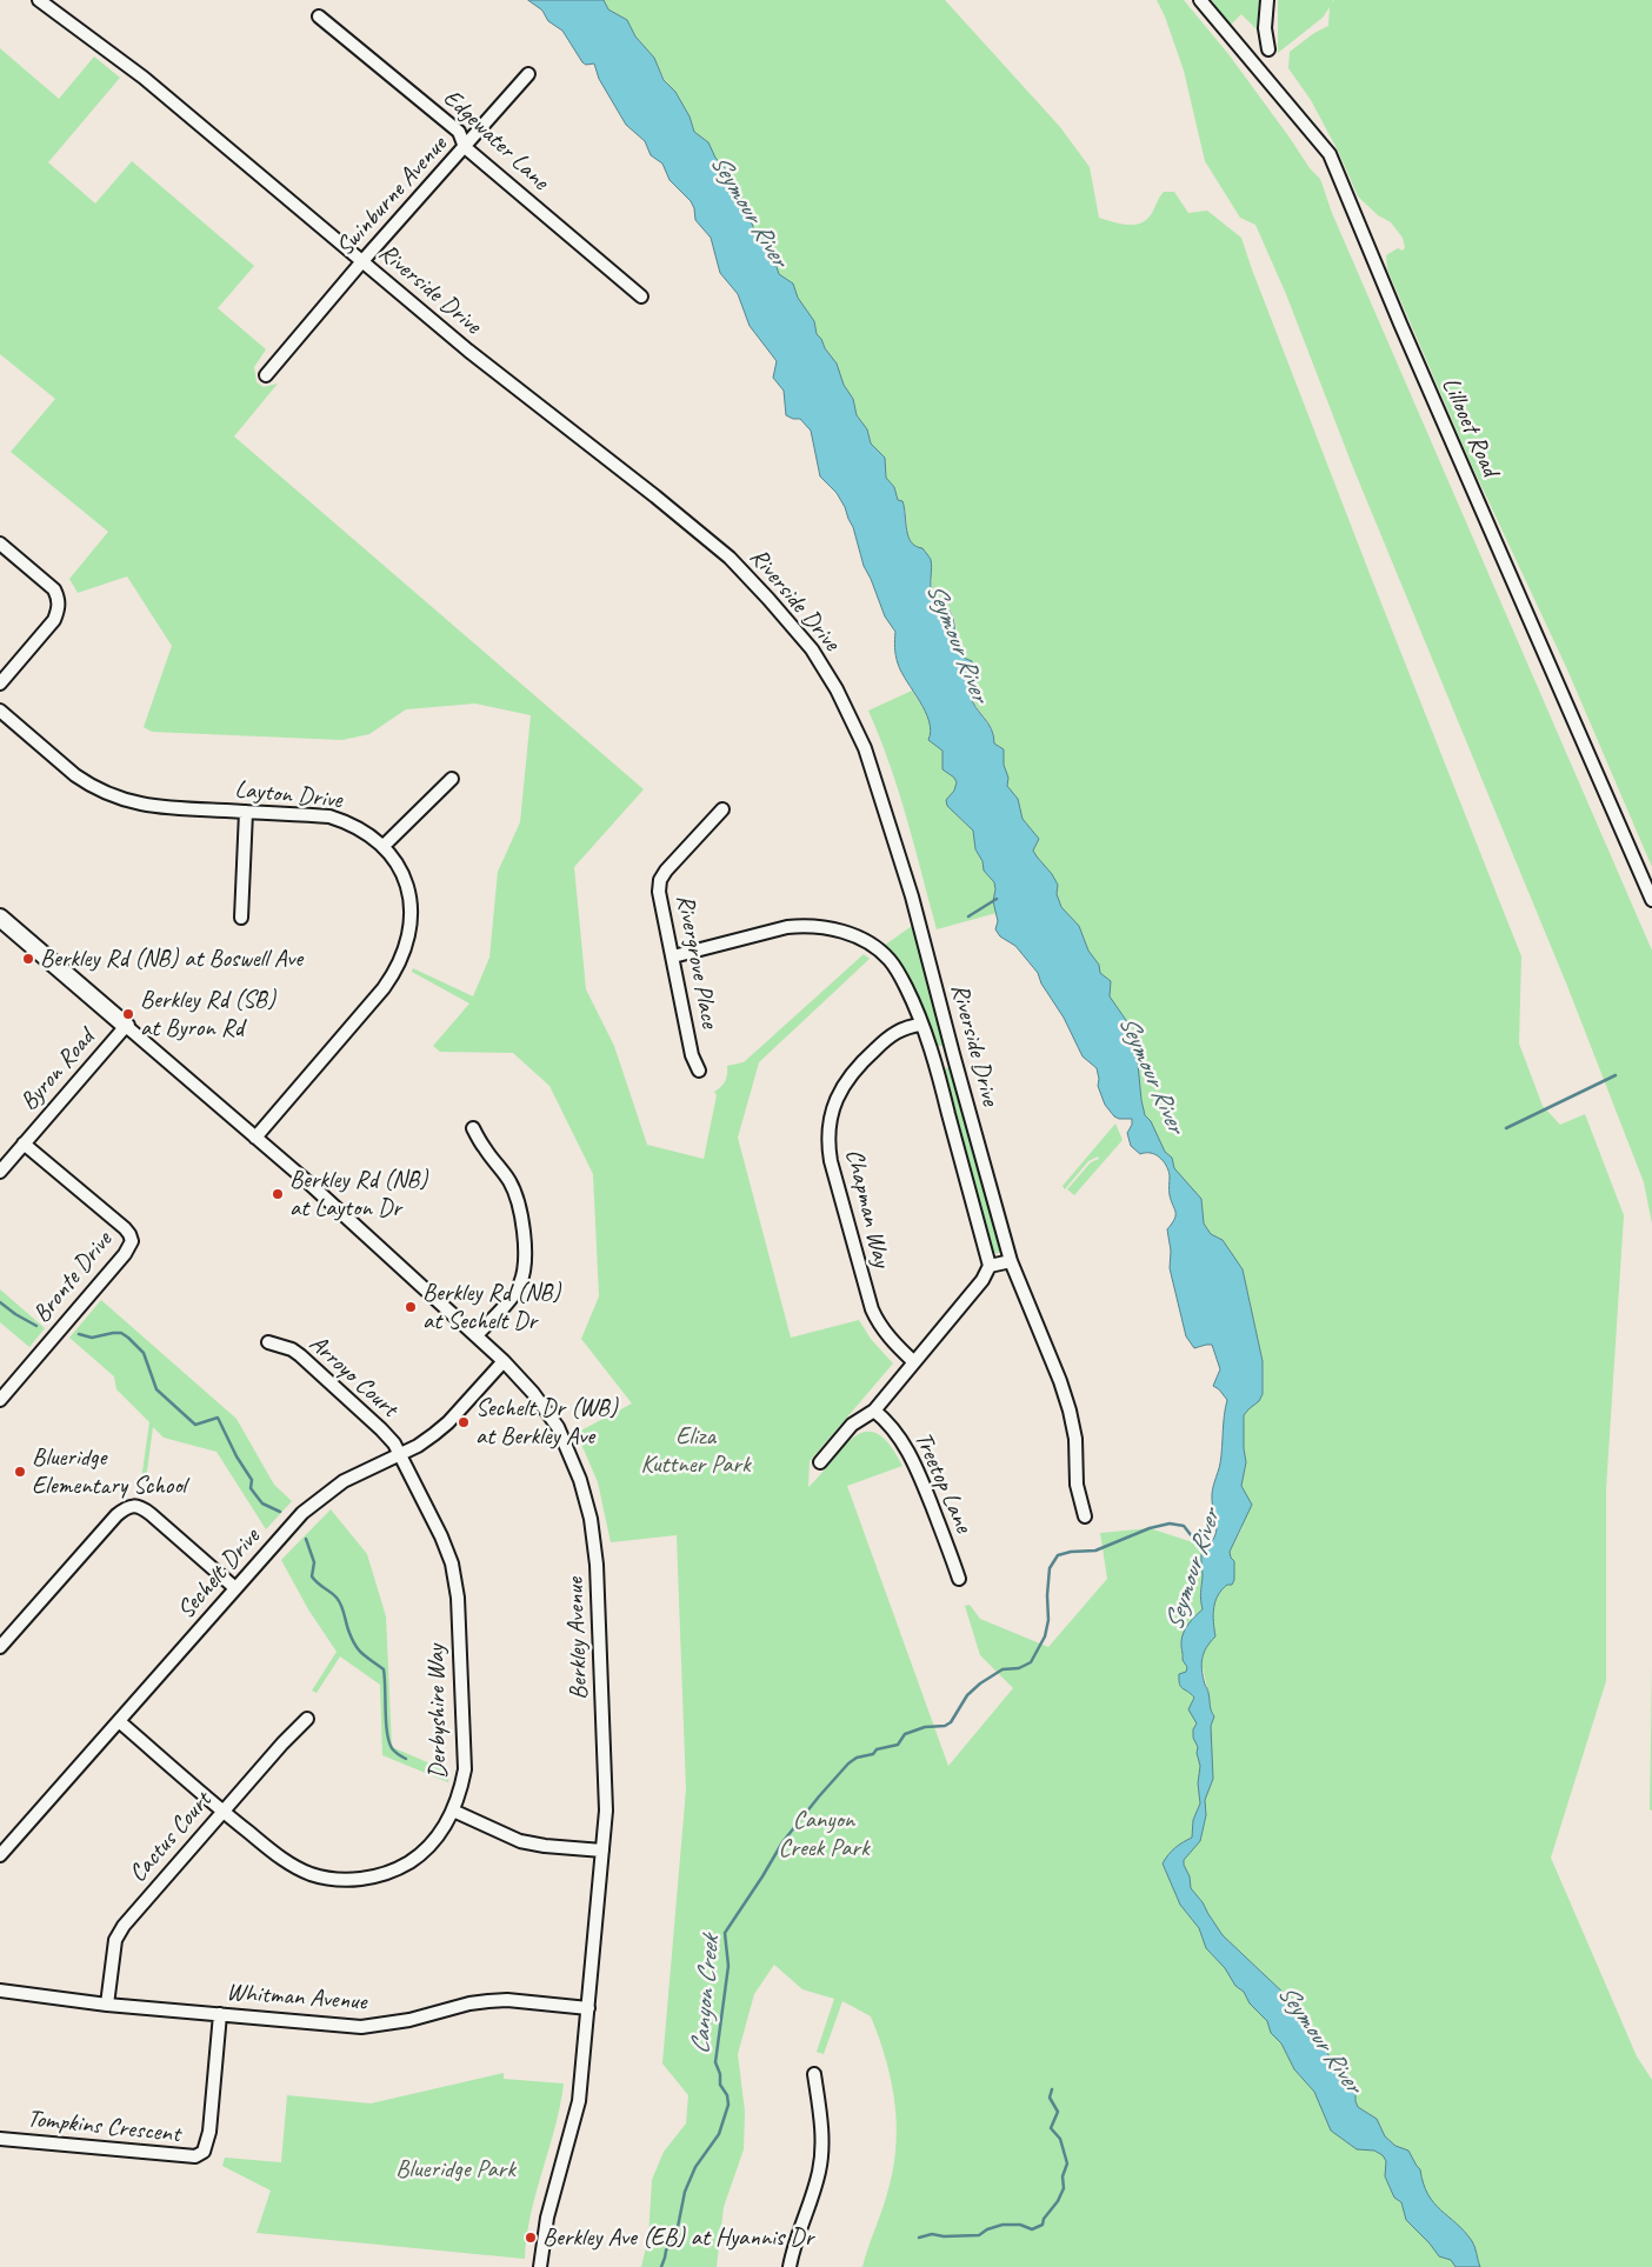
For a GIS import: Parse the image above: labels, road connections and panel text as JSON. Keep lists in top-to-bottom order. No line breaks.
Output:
{"streets":{"street":["Edgewater Lane","Swinburne Avenue","Riverside Drive","Lillooet Road","Layton Drive","Rivergrove Place","Byron Road","Chapman Way","Bronte Drive","Arroyo Court","Treetop Lane","Sechelt Drive","Berkley Avenue","Derbyshire Way","Cactus Court","Whitman Avenue","Tompkins Crescent"]},"crossings":[["Edgewater Lane","Swinburne Avenue"],["Swinburne Avenue","Riverside Drive"],["Riverside Drive","Rivergrove Place"],["Riverside Drive","Chapman Way"],["Layton Drive","Berkley Avenue"],["Byron Road","Bronte Drive"],["Byron Road","Berkley Avenue"],["Arroyo Court","Sechelt Drive"],["Arroyo Court","Derbyshire Way"],["Sechelt Drive","Berkley Avenue"],["Sechelt Drive","Derbyshire Way"],["Berkley Avenue","Whitman Avenue"],["Derbyshire Way","Cactus Court"],["Cactus Court","Whitman Avenue"],["Whitman Avenue","Tompkins Crescent"]],"water":["Seymour River","Canyon Creek"],"parks":["Eliza Kuttner Park","Canyon Creek Park","Blueridge Park"],"places":["Berkley Rd (NB) at Boswell Ave","Berkley Rd (SB) at Byron Rd","Berkley Rd (NB) at Layton Dr","Berkley Rd (NB) at Sechelt Dr","Sechelt Dr (WB) at Berkley Ave","Blueridge Elementary School","Berkley Ave (EB) at Hyannis Dr"]}
